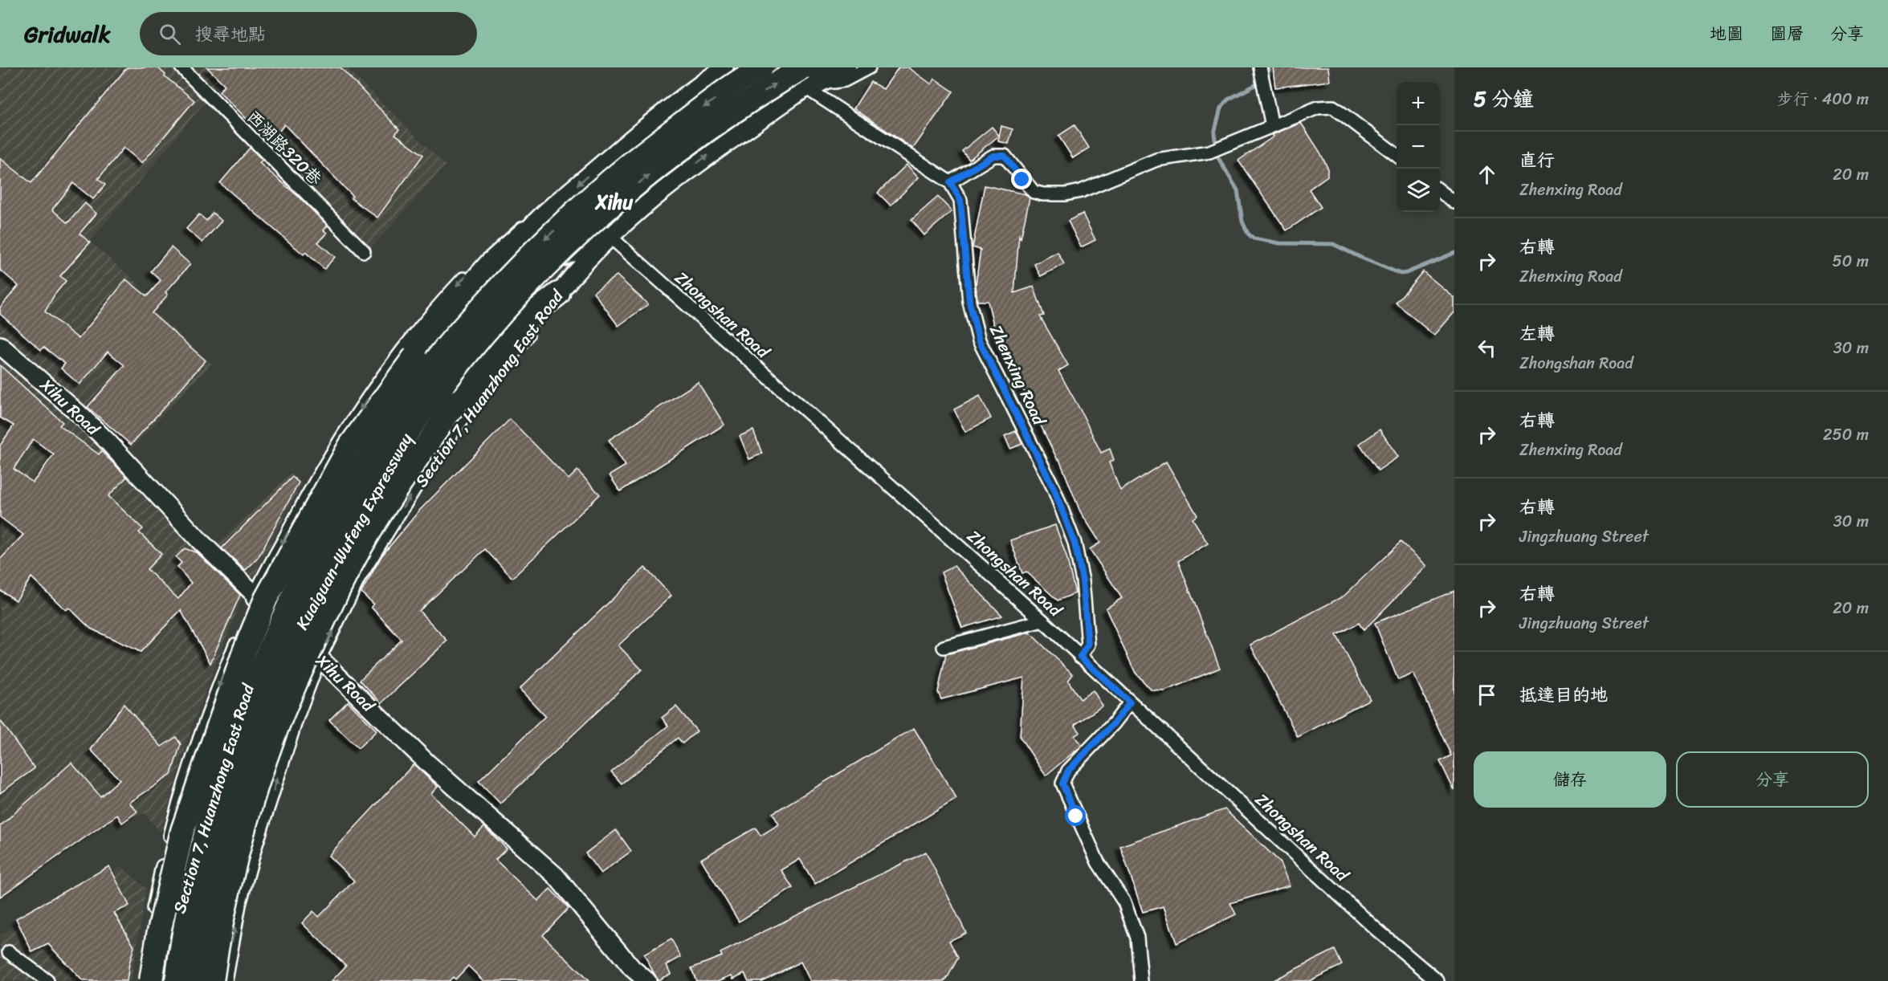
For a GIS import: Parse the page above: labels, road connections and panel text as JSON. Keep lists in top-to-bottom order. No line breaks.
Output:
{"streets":{"highway":["Kuaiguan-Wufeng Expressway"],"street":["西湖路320巷","Zhongshan Road","Zhenxing Road","Section 7, Huanzhong East Road","Xihu Road"]},"crossings":[["Zhongshan Road","Zhenxing Road"],["Zhongshan Road","Section 7, Huanzhong East Road"],["Zhenxing Road","Section 7, Huanzhong East Road"],["Zhenxing Road","Kuaiguan-Wufeng Expressway"],["Section 7, Huanzhong East Road","Xihu Road"],["Section 7, Huanzhong East Road","Kuaiguan-Wufeng Expressway"]],"districts":["Xihu"],"page":{"header":"Gridwalk","search":"搜尋地點","nav":["地圖","圖層","分享"],"heading":["5 分鐘","步行 · 400 m"],"map_buttons":["+","−"],"list":[["直行","Zhenxing Road","20 m"],["右轉","Zhenxing Road","50 m"],["左轉","Zhongshan Road","30 m"],["右轉","Zhenxing Road","250 m"],["右轉","Jingzhuang Street","30 m"],["右轉","Jingzhuang Street","20 m"],"抵達目的地"],"buttons":["儲存","分享"]}}
